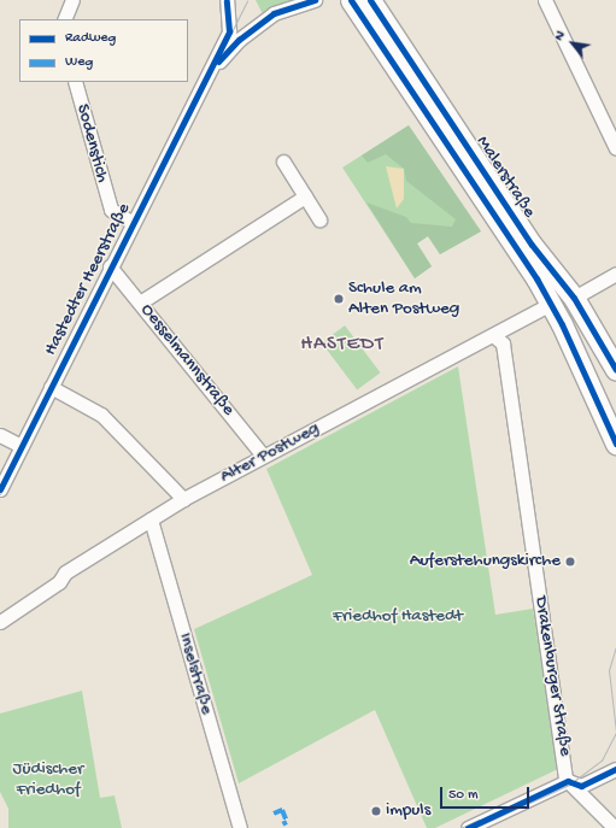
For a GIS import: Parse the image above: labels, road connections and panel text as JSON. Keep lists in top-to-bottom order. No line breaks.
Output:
{"streets":{"main road":["Malerstraße"],"street":["Sodenstich","Hastedter Heerstraße","Oesselmannstraße","Alter Postweg","Inselstraße","Drakenburger Straße"]},"crossings":[["Sodenstich","Hastedter Heerstraße"],["Malerstraße","Alter Postweg"],["Hastedter Heerstraße","Oesselmannstraße"],["Oesselmannstraße","Alter Postweg"],["Alter Postweg","Inselstraße"],["Alter Postweg","Drakenburger Straße"]],"districts":["HASTEDT"],"parks":["Friedhof Hastedt","Jüdischer Friedhof"],"places":["Schule am Alten Postweg","Auferstehungskirche","impuls"],"legend":["Radweg","Weg"],"scale_bar":"50 m","north":"top left"}
